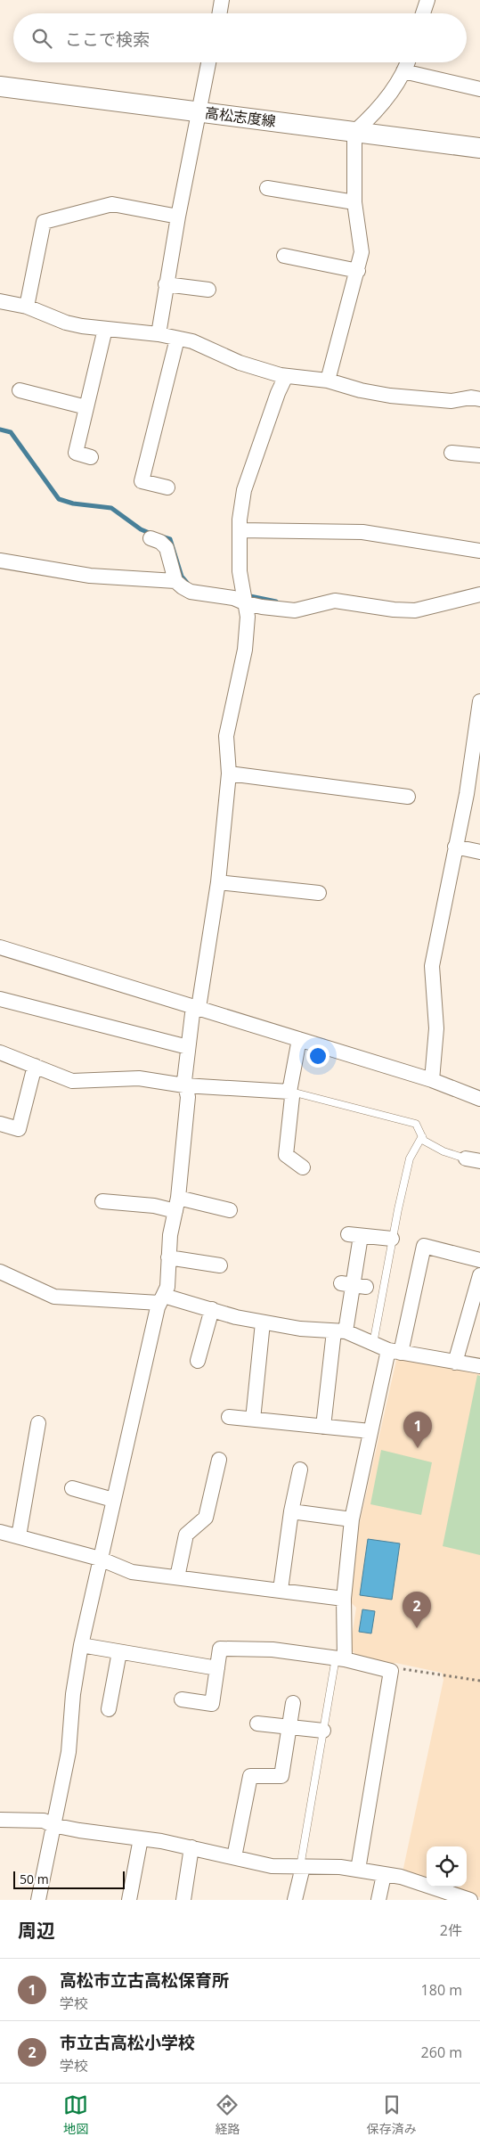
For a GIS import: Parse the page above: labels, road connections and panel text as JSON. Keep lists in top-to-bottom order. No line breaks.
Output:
{"streets":{"main road":["高松志度線"]},"scale_bar":"50 m","page":{"search":"ここで検索","pins":["1","2"],"scale":"50 m","heading":["周辺","2件"],"list":[{"mark":"1","name":"高松市立古高松保育所","note":"学校","value":"180 m"},{"mark":"2","name":"市立古高松小学校","note":"学校","value":"260 m"}],"nav":["地図","経路","保存済み"]}}
